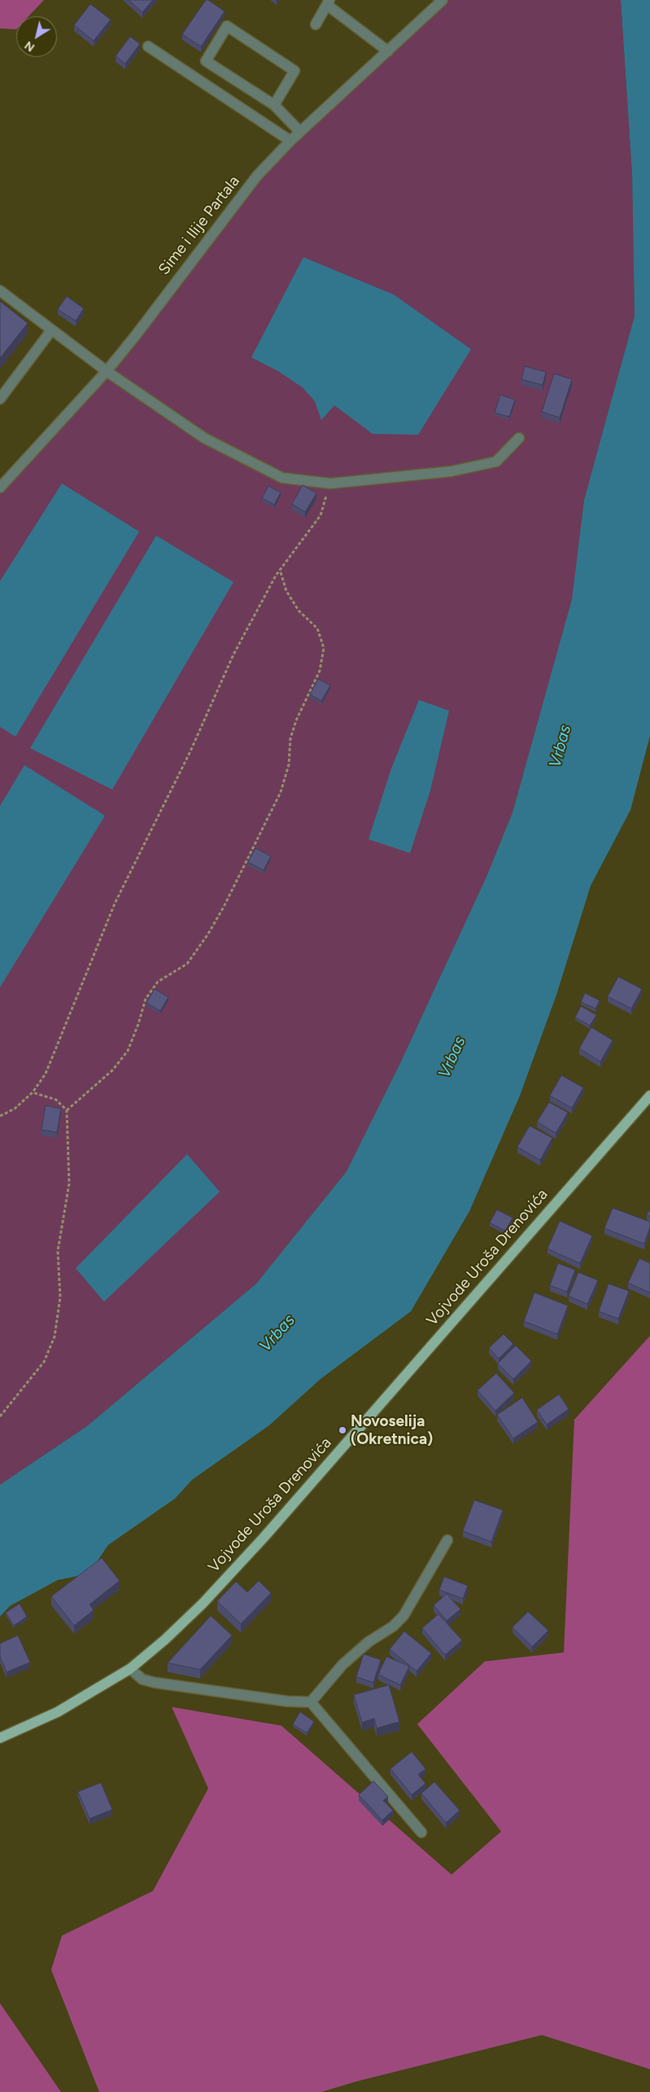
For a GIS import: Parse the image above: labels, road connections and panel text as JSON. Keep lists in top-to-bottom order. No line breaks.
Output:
{"streets":{"main road":["Vojvode Uroša Drenovića"],"street":["Sime i Ilije Partala"]},"water":["Vrbas"],"places":["Novoselija (Okretnica)"],"north":"bottom left"}
